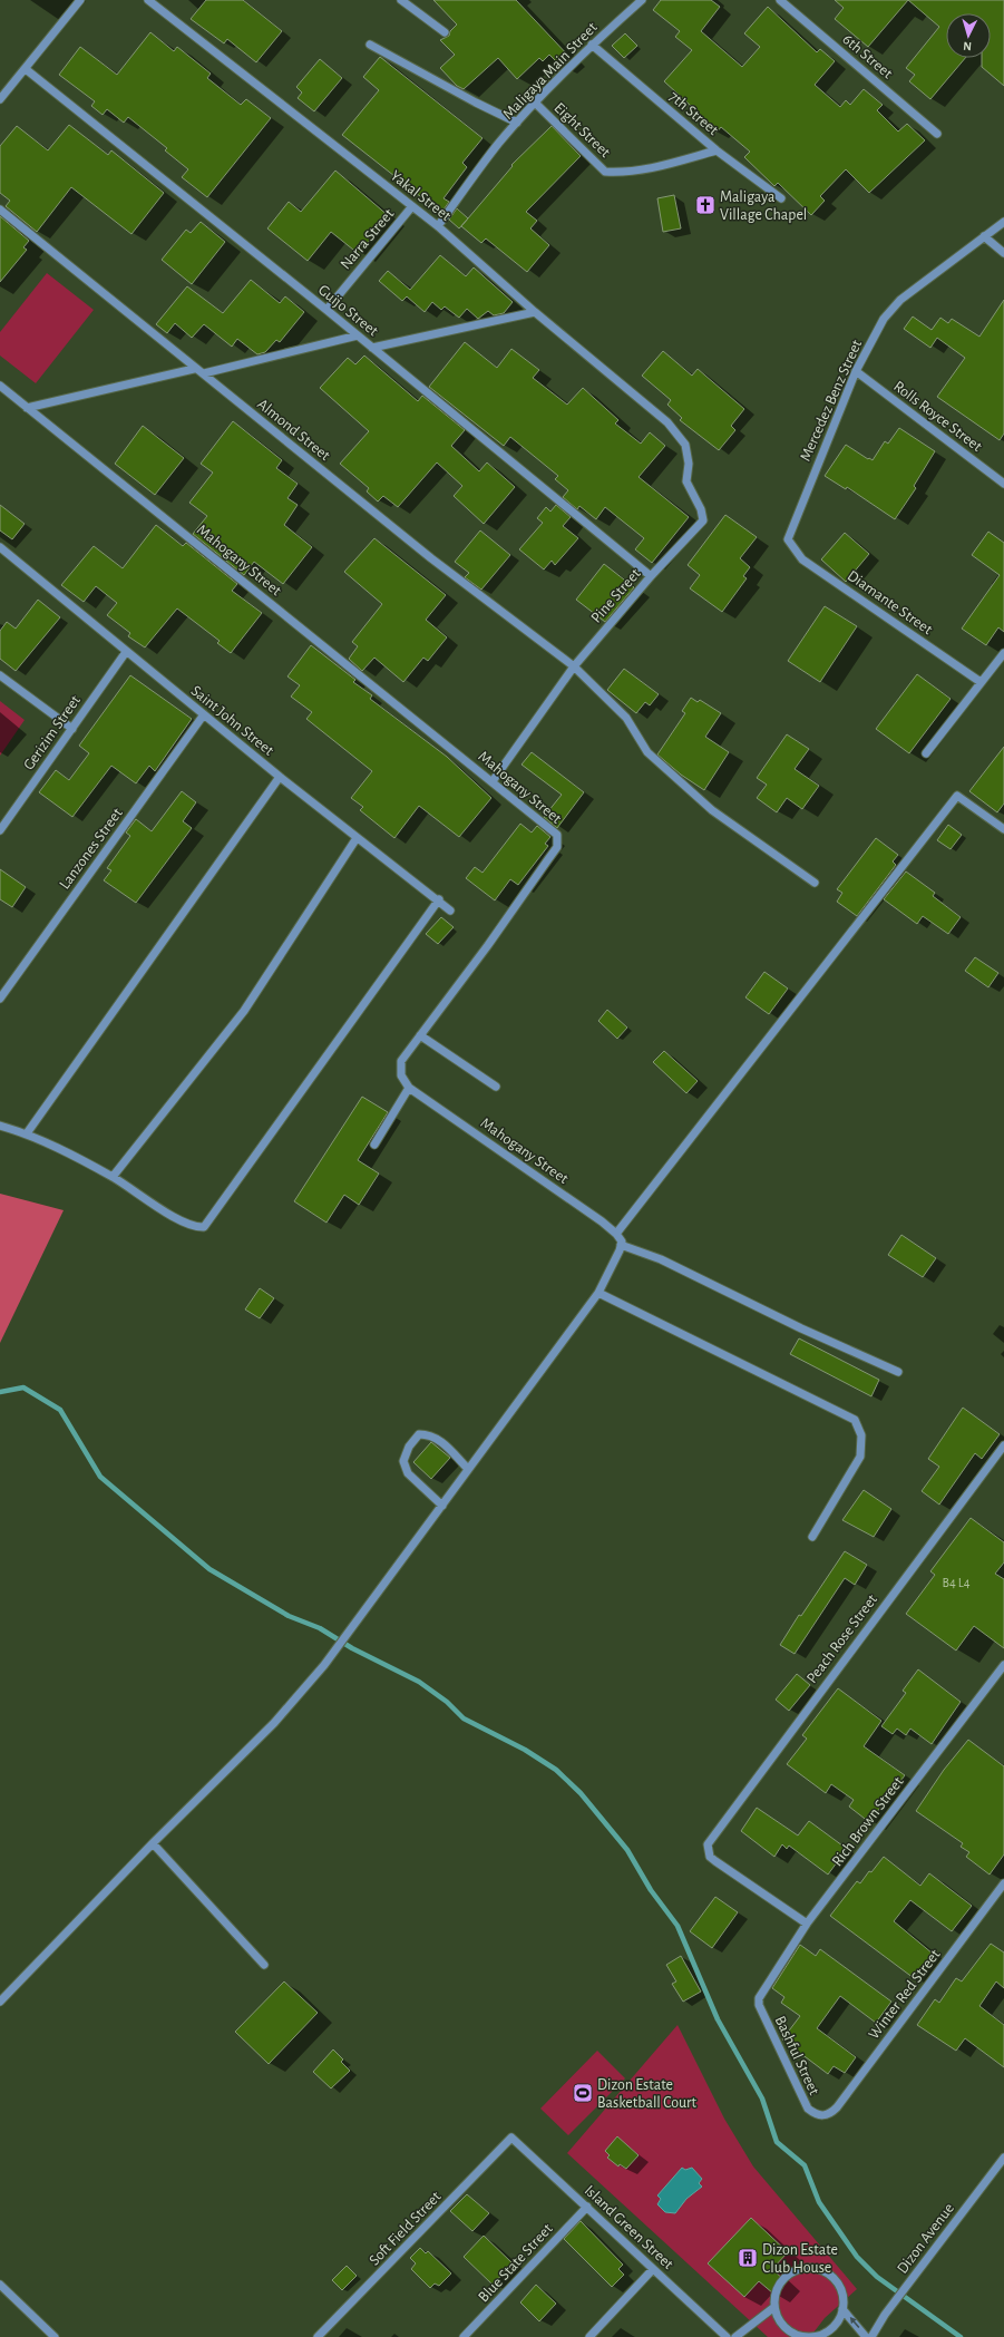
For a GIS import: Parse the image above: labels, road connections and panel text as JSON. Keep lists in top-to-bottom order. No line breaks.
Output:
{"streets":{"street":["6th Street","Maligaya Main Street","7th Street","Eight Street","Yakal Street","Narra Street","Guijo Street","Mercedez Benz Street","Rolls Royce Street","Almond Street","Mahogany Street","Pine Street","Diamante Street","Saint John Street","Gerizim Street","Lanzones Street","Peach Rose Street","Rich Brown Street","Winter Red Street","Bashful Street","Island Green Street","Soft Field Street","Dizon Avenue","Blue State Street"]},"crossings":[["Maligaya Main Street","7th Street"],["Maligaya Main Street","Eight Street"],["Maligaya Main Street","Yakal Street"],["7th Street","Eight Street"],["Yakal Street","Narra Street"],["Yakal Street","Pine Street"],["Narra Street","Guijo Street"],["Guijo Street","Pine Street"],["Mercedez Benz Street","Rolls Royce Street"],["Mercedez Benz Street","Diamante Street"],["Almond Street","Pine Street"],["Mahogany Street","Pine Street"],["Saint John Street","Gerizim Street"],["Saint John Street","Lanzones Street"],["Peach Rose Street","Rich Brown Street"],["Rich Brown Street","Bashful Street"],["Winter Red Street","Bashful Street"],["Island Green Street","Soft Field Street"],["Island Green Street","Blue State Street"]],"places":{"church":["Maligaya Village Chapel"],"sports":["Dizon Estate Basketball Court"],"building":["Dizon Estate Club House"]},"house_numbers":["B4 L4"],"north":"bottom"}
